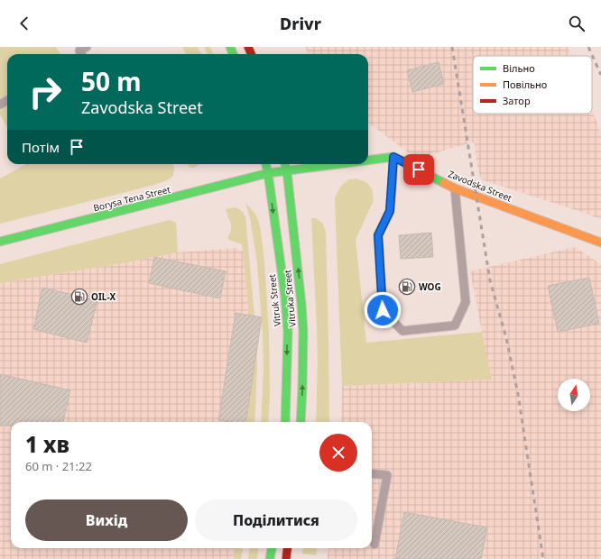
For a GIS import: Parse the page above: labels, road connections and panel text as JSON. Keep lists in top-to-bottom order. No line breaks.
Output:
{"streets":{"street":["Zavodska Street","Borysa Tena Street","Vitruka Street","Vitruk Street"]},"crossings":[["Borysa Tena Street","Vitruka Street"],["Borysa Tena Street","Vitruk Street"]],"one_way":["Vitruka Street","Vitruk Street"],"places":{"fuel station":["WOG","OIL-X"]},"legend":["Вільно","Повільно","Затор"],"north":"top","page":{"header":"Drivr","turn":["50 m","Zavodska Street"],"then":"Потім","heading":["1 хв","60 m · 21:22"],"buttons":["Вихід","Поділитися"]}}
